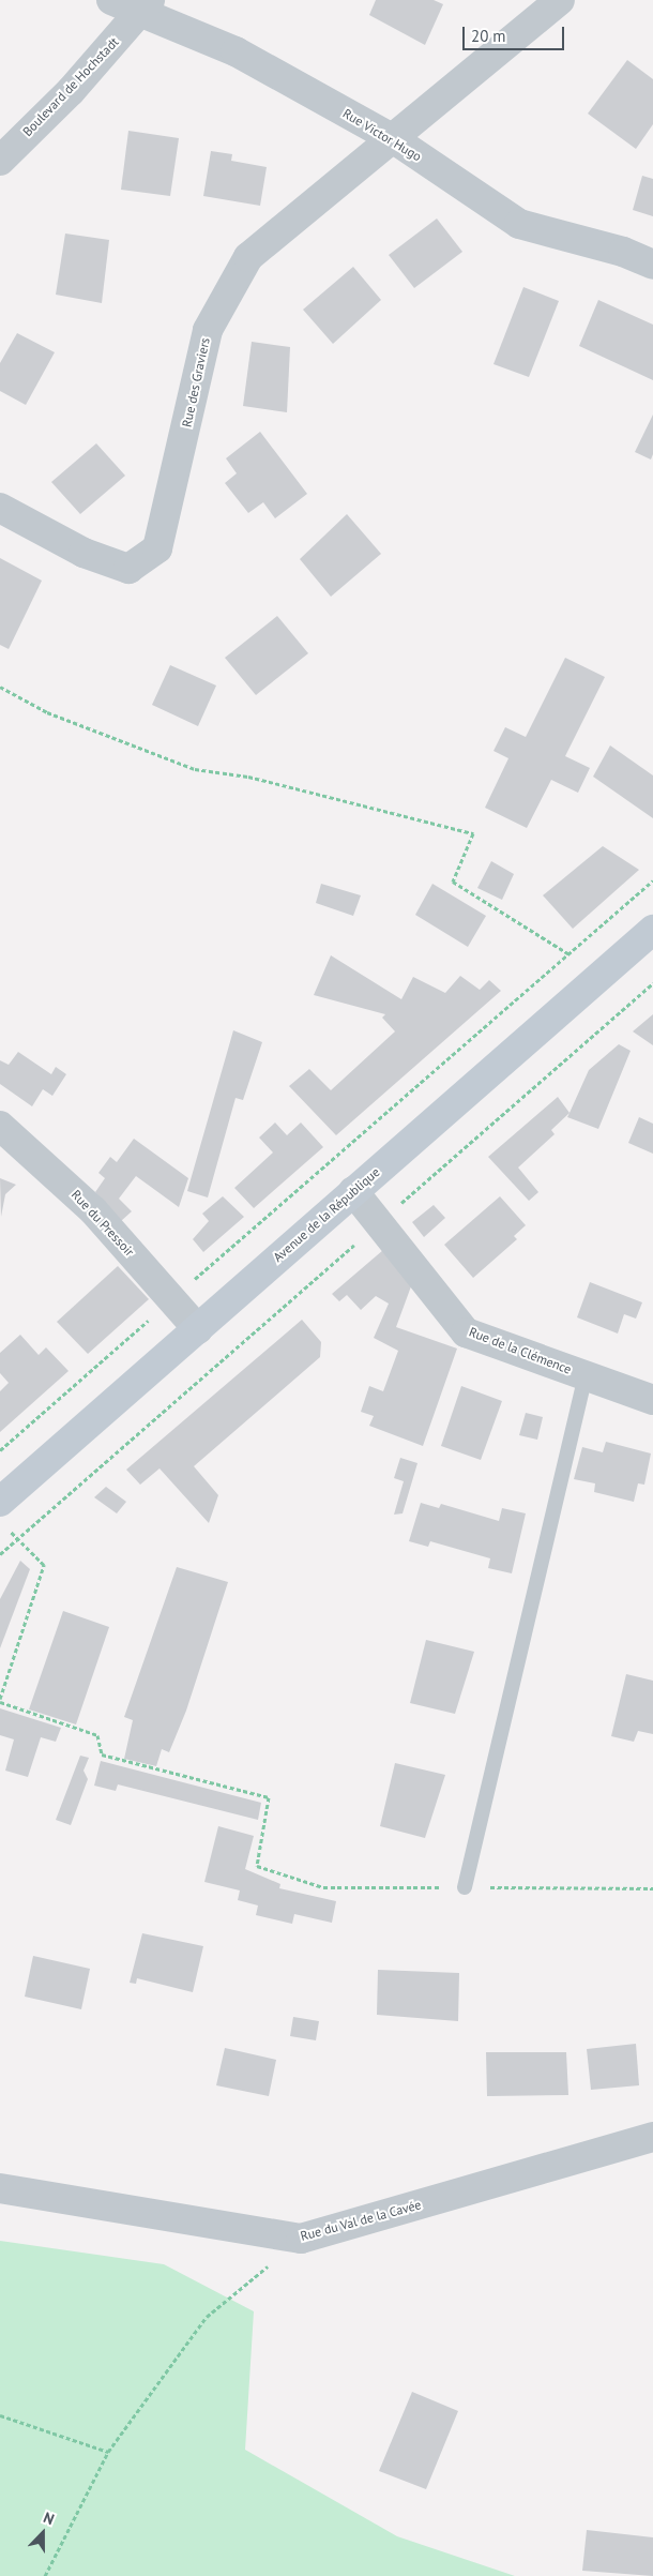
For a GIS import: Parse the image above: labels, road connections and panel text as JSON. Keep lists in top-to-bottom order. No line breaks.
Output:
{"streets":{"main road":["Avenue de la République"],"street":["Boulevard de Hochstadt","Rue Victor Hugo","Rue des Graviers","Rue du Pressoir","Rue de la Clémence","Rue du Val de la Cavée"]},"crossings":[["Boulevard de Hochstadt","Rue Victor Hugo"],["Rue Victor Hugo","Rue des Graviers"],["Avenue de la République","Rue du Pressoir"],["Avenue de la République","Rue de la Clémence"]],"scale_bar":"20 m","north":"top"}
